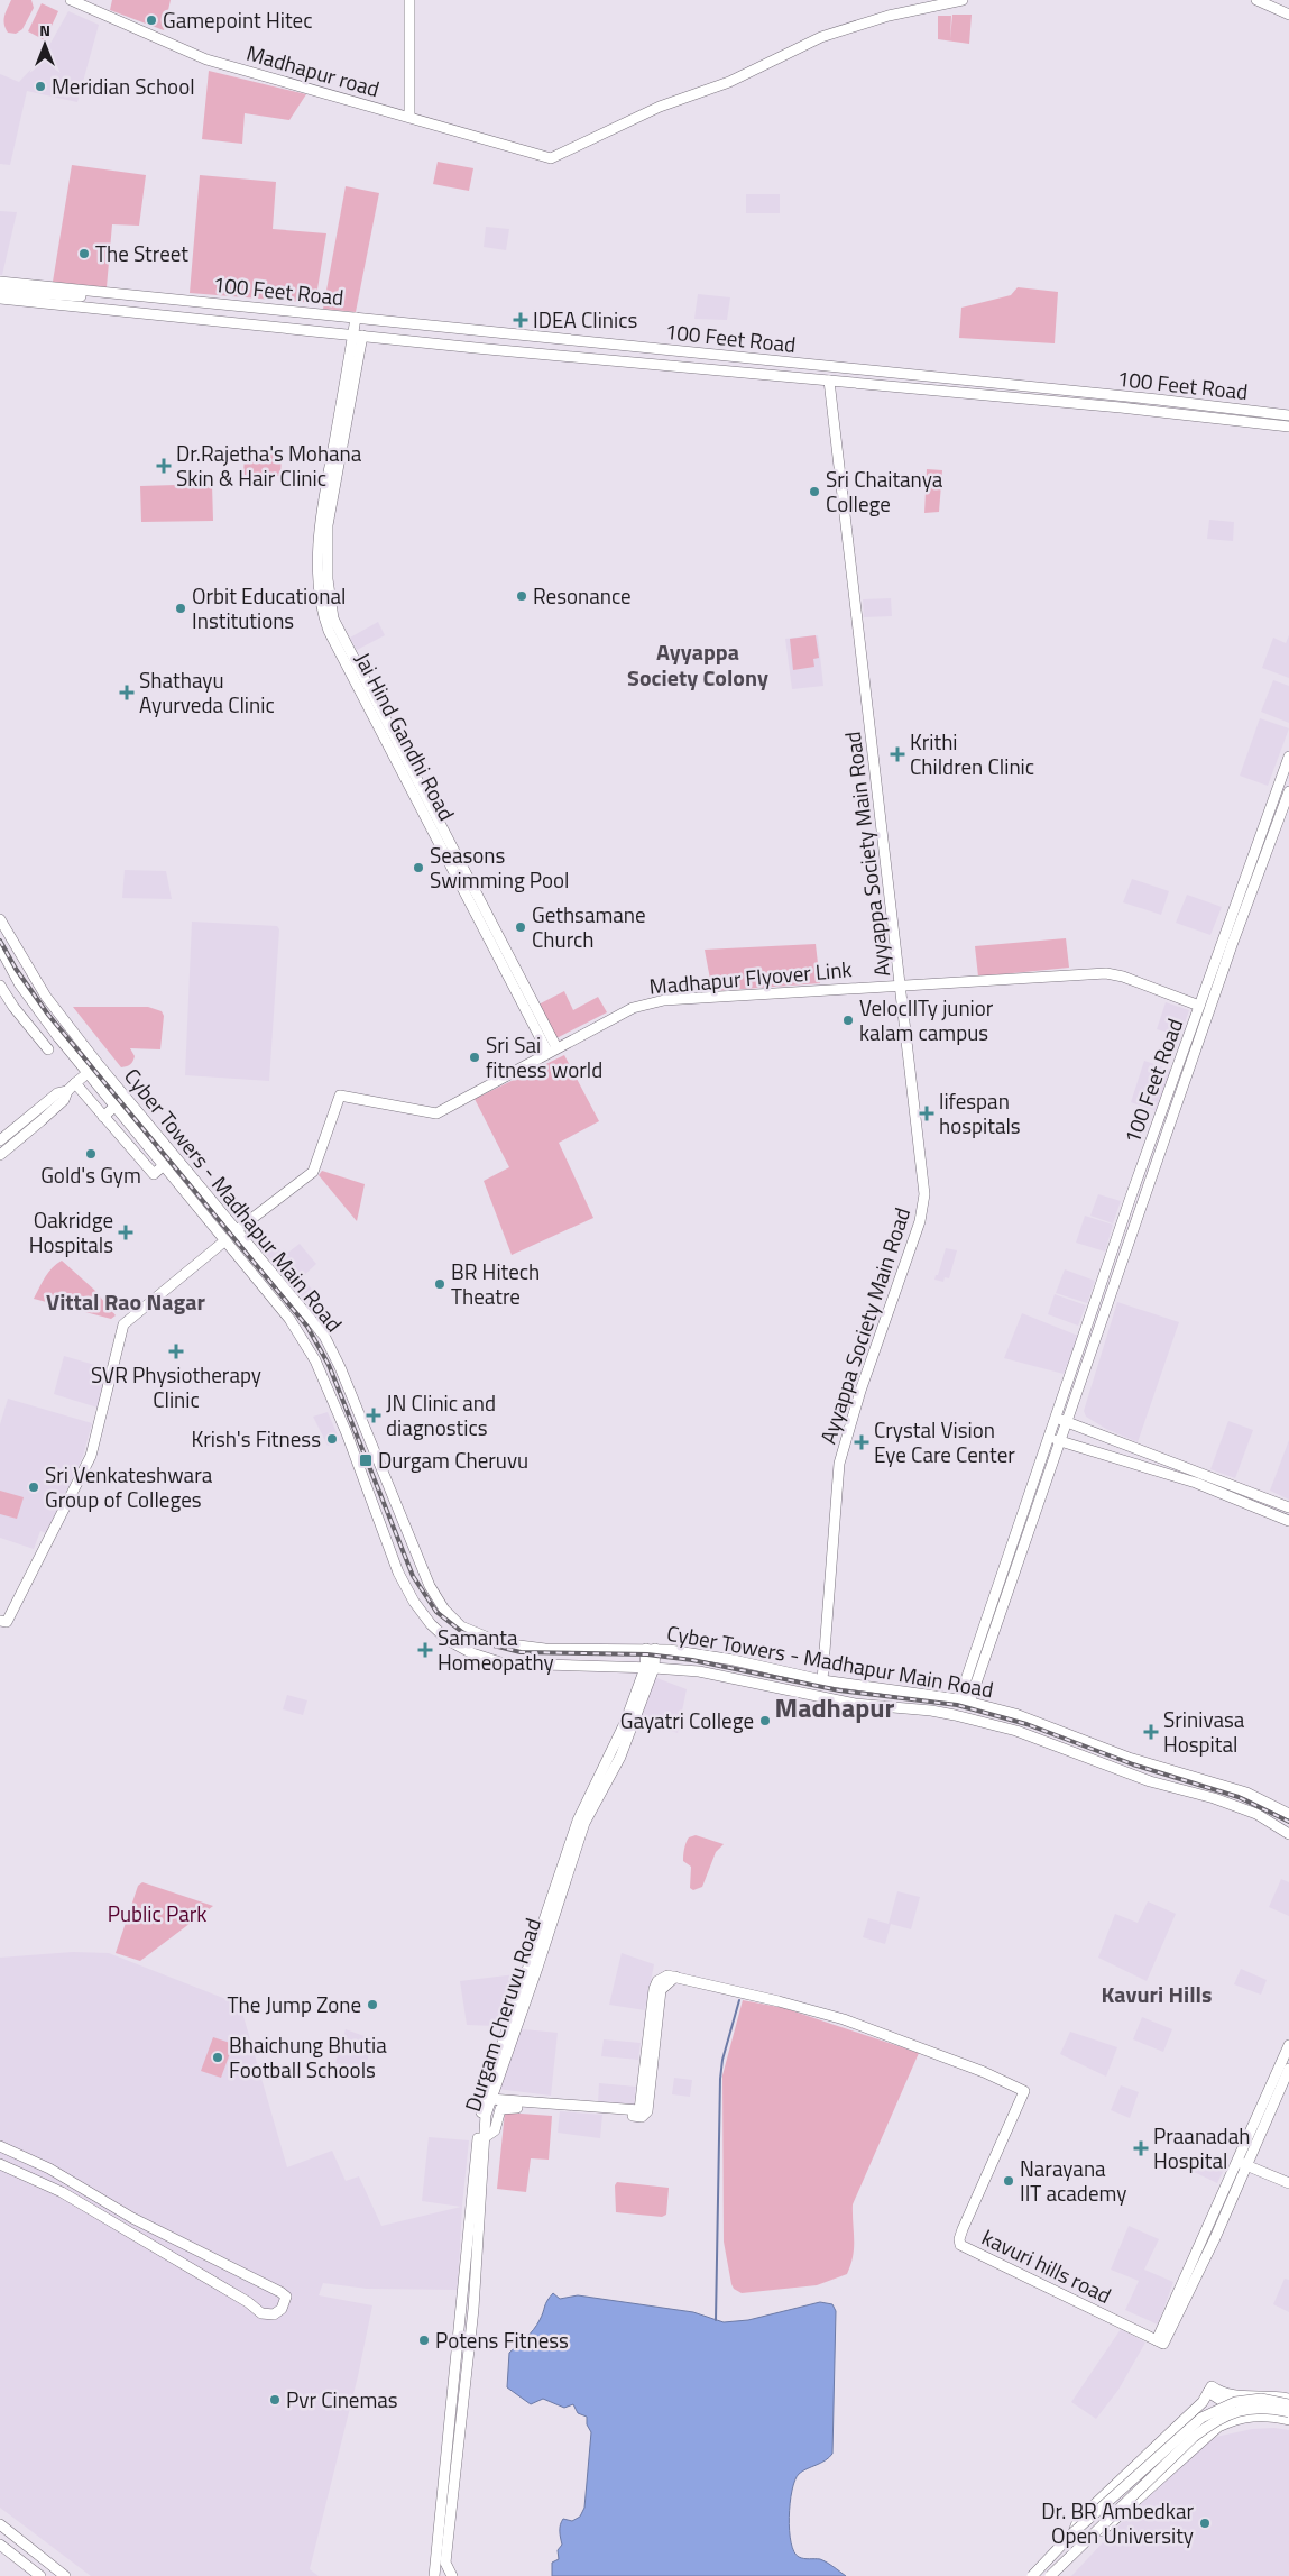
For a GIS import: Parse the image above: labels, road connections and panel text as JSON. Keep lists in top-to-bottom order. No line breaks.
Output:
{"streets":{"main road":["Madhapur road","100 Feet Road","Jai Hind Gandhi Road","Ayyappa Society Main Road","Madhapur Flyover Link","Cyber Towers - Madhapur Main Road","Durgam Cheruvu Road","kavuri hills road"]},"crossings":[["100 Feet Road","Jai Hind Gandhi Road"],["100 Feet Road","Ayyappa Society Main Road"],["100 Feet Road","Madhapur Flyover Link"],["100 Feet Road","Cyber Towers - Madhapur Main Road"],["Jai Hind Gandhi Road","Madhapur Flyover Link"],["Ayyappa Society Main Road","Madhapur Flyover Link"],["Ayyappa Society Main Road","Cyber Towers - Madhapur Main Road"],["Madhapur Flyover Link","Cyber Towers - Madhapur Main Road"],["Cyber Towers - Madhapur Main Road","Durgam Cheruvu Road"]],"districts":["Ayyappa Society Colony","Vittal Rao Nagar","Madhapur","Kavuri Hills"],"parks":["Public Park"],"places":{"other":["Gamepoint Hitec","Meridian School","The Street","Sri Chaitanya College","Resonance","Orbit Educational Institutions","Seasons Swimming Pool","Gethsamane Church","VelocIITy junior kalam campus","Sri Sai fitness world","Gold's Gym","BR Hitech Theatre","Krish's Fitness","Sri Venkateshwara Group of Colleges","Gayatri College","The Jump Zone","Bhaichung Bhutia Football Schools","Narayana IIT academy","Potens Fitness","Pvr Cinemas","Dr. BR Ambedkar Open University"],"health":["IDEA Clinics","Dr.Rajetha's Mohana Skin & Hair Clinic","Shathayu Ayurveda Clinic","Krithi Children Clinic","lifespan hospitals","Oakridge Hospitals","SVR Physiotherapy Clinic","JN Clinic and diagnostics","Crystal Vision Eye Care Center","Samanta Homeopathy","Srinivasa Hospital","Praanadah Hospital"],"transit":["Durgam Cheruvu"]},"north":"top"}
